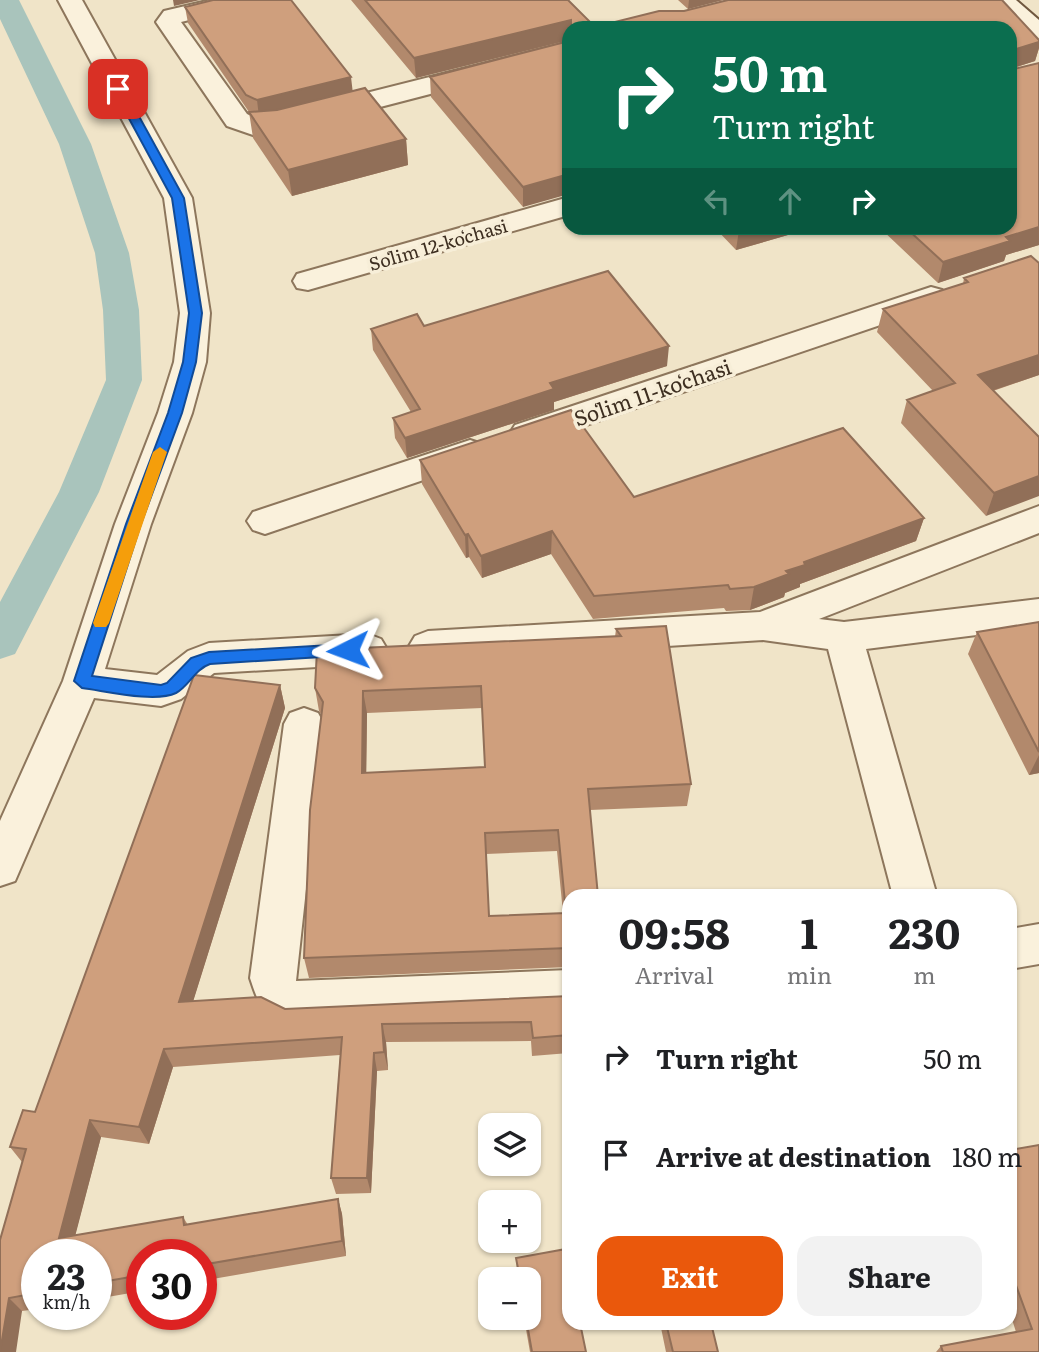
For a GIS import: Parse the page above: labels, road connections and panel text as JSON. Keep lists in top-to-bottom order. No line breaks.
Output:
{"streets":{"street":["Soʻlim 12-koʻchasi","Soʻlim 11-koʻchasi"]},"page":{"turn":["50 m","Turn right"],"eta":["09:58","Arrival","1","min","230","m"],"list":[{"name":"Turn right","value":"50 m"},{"name":"Arrive at destination","value":"180 m"}],"map_buttons":["+","−"],"buttons":["Exit","Share"],"speed":"23 km/h","limit":"30"}}
